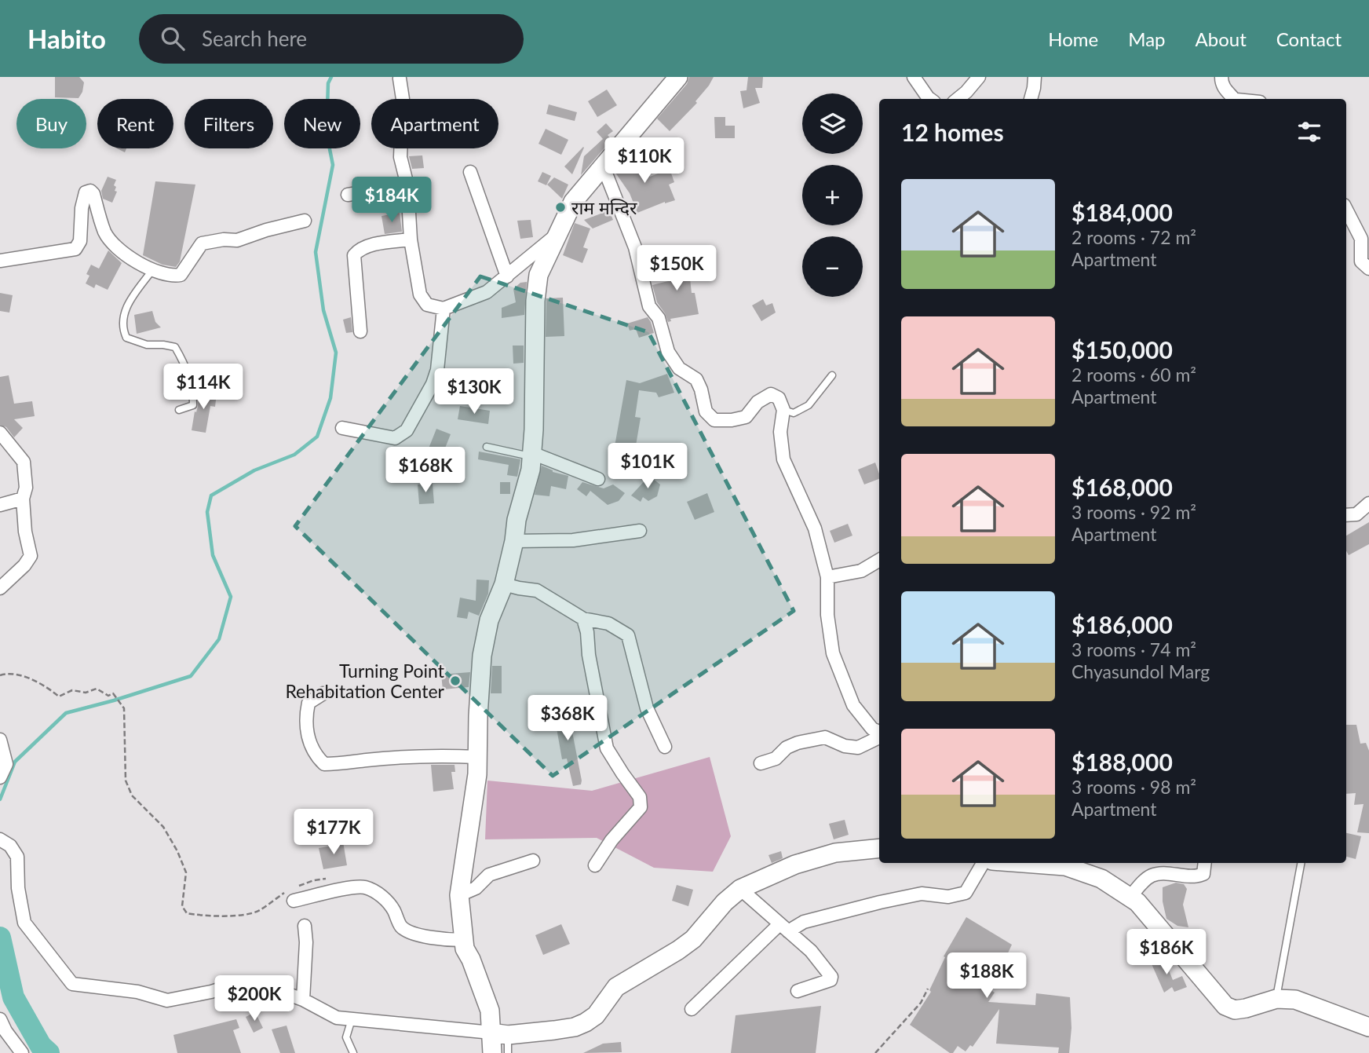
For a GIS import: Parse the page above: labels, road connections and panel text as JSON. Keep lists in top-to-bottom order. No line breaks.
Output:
{"places":["राम मन्दिर","Turning Point Rehabitation Center"],"page":{"header":"Habito","search":"Search here","nav":["Home","Map","About","Contact"],"map_buttons":["+","−"],"chip":["Buy","Rent","Filters","New","Apartment"],"heading":"12 homes","price":["$110K","$184K","$150K","$114K","$130K","$101K","$168K","$368K","$177K","$186K","$188K","$200K"],"list":[{"name":"$184,000","note":"2 rooms · 72 m² · Apartment"},{"name":"$150,000","note":"2 rooms · 60 m² · Apartment"},{"name":"$168,000","note":"3 rooms · 92 m² · Apartment"},{"name":"$186,000","note":"3 rooms · 74 m² · Chyasundol Marg"},{"name":"$188,000","note":"3 rooms · 98 m² · Apartment"}]}}
